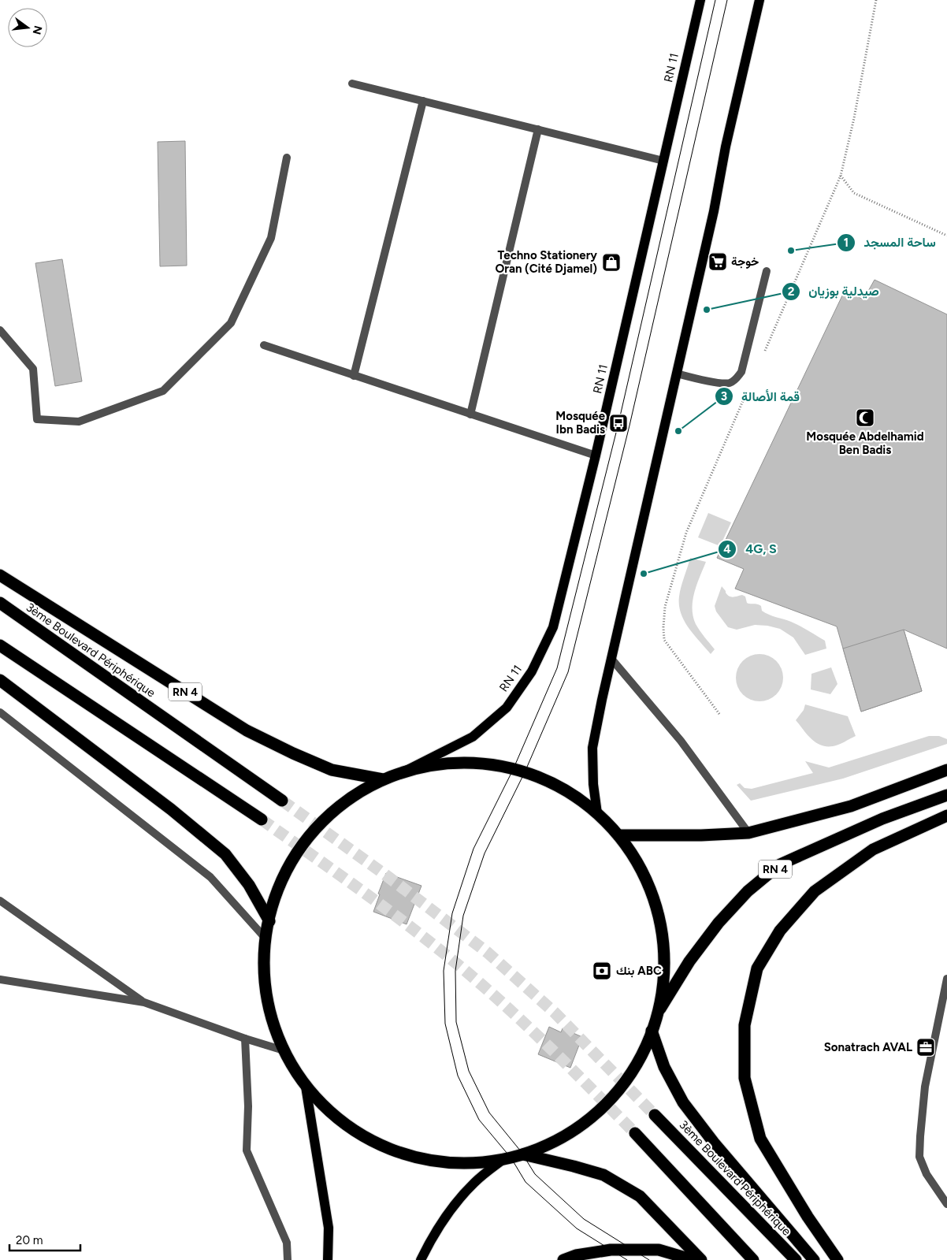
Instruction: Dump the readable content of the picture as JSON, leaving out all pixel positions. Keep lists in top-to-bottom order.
{
  "streets": {
    "highway": ["3ème Boulevard Périphérique", "RN 4"],
    "main road": ["RN 11"]
  },
  "places": {
    "other": [
      "ساحة المسجد",
      "صيدلية بوزيان",
      "قمة الأصالة",
      "4G, S"
    ],
    "supermarket": ["خوجة"],
    "shop": ["Techno Stationery Oran (Cité Djamel)"],
    "mosque": ["Mosquée Abdelhamid Ben Badis"],
    "bus stop": ["Mosquée Ibn Badis"],
    "bank": ["بنك ABC"],
    "office": ["Sonatrach AVAL"]
  },
  "scale_bar": "20 m",
  "north": "right"
}
